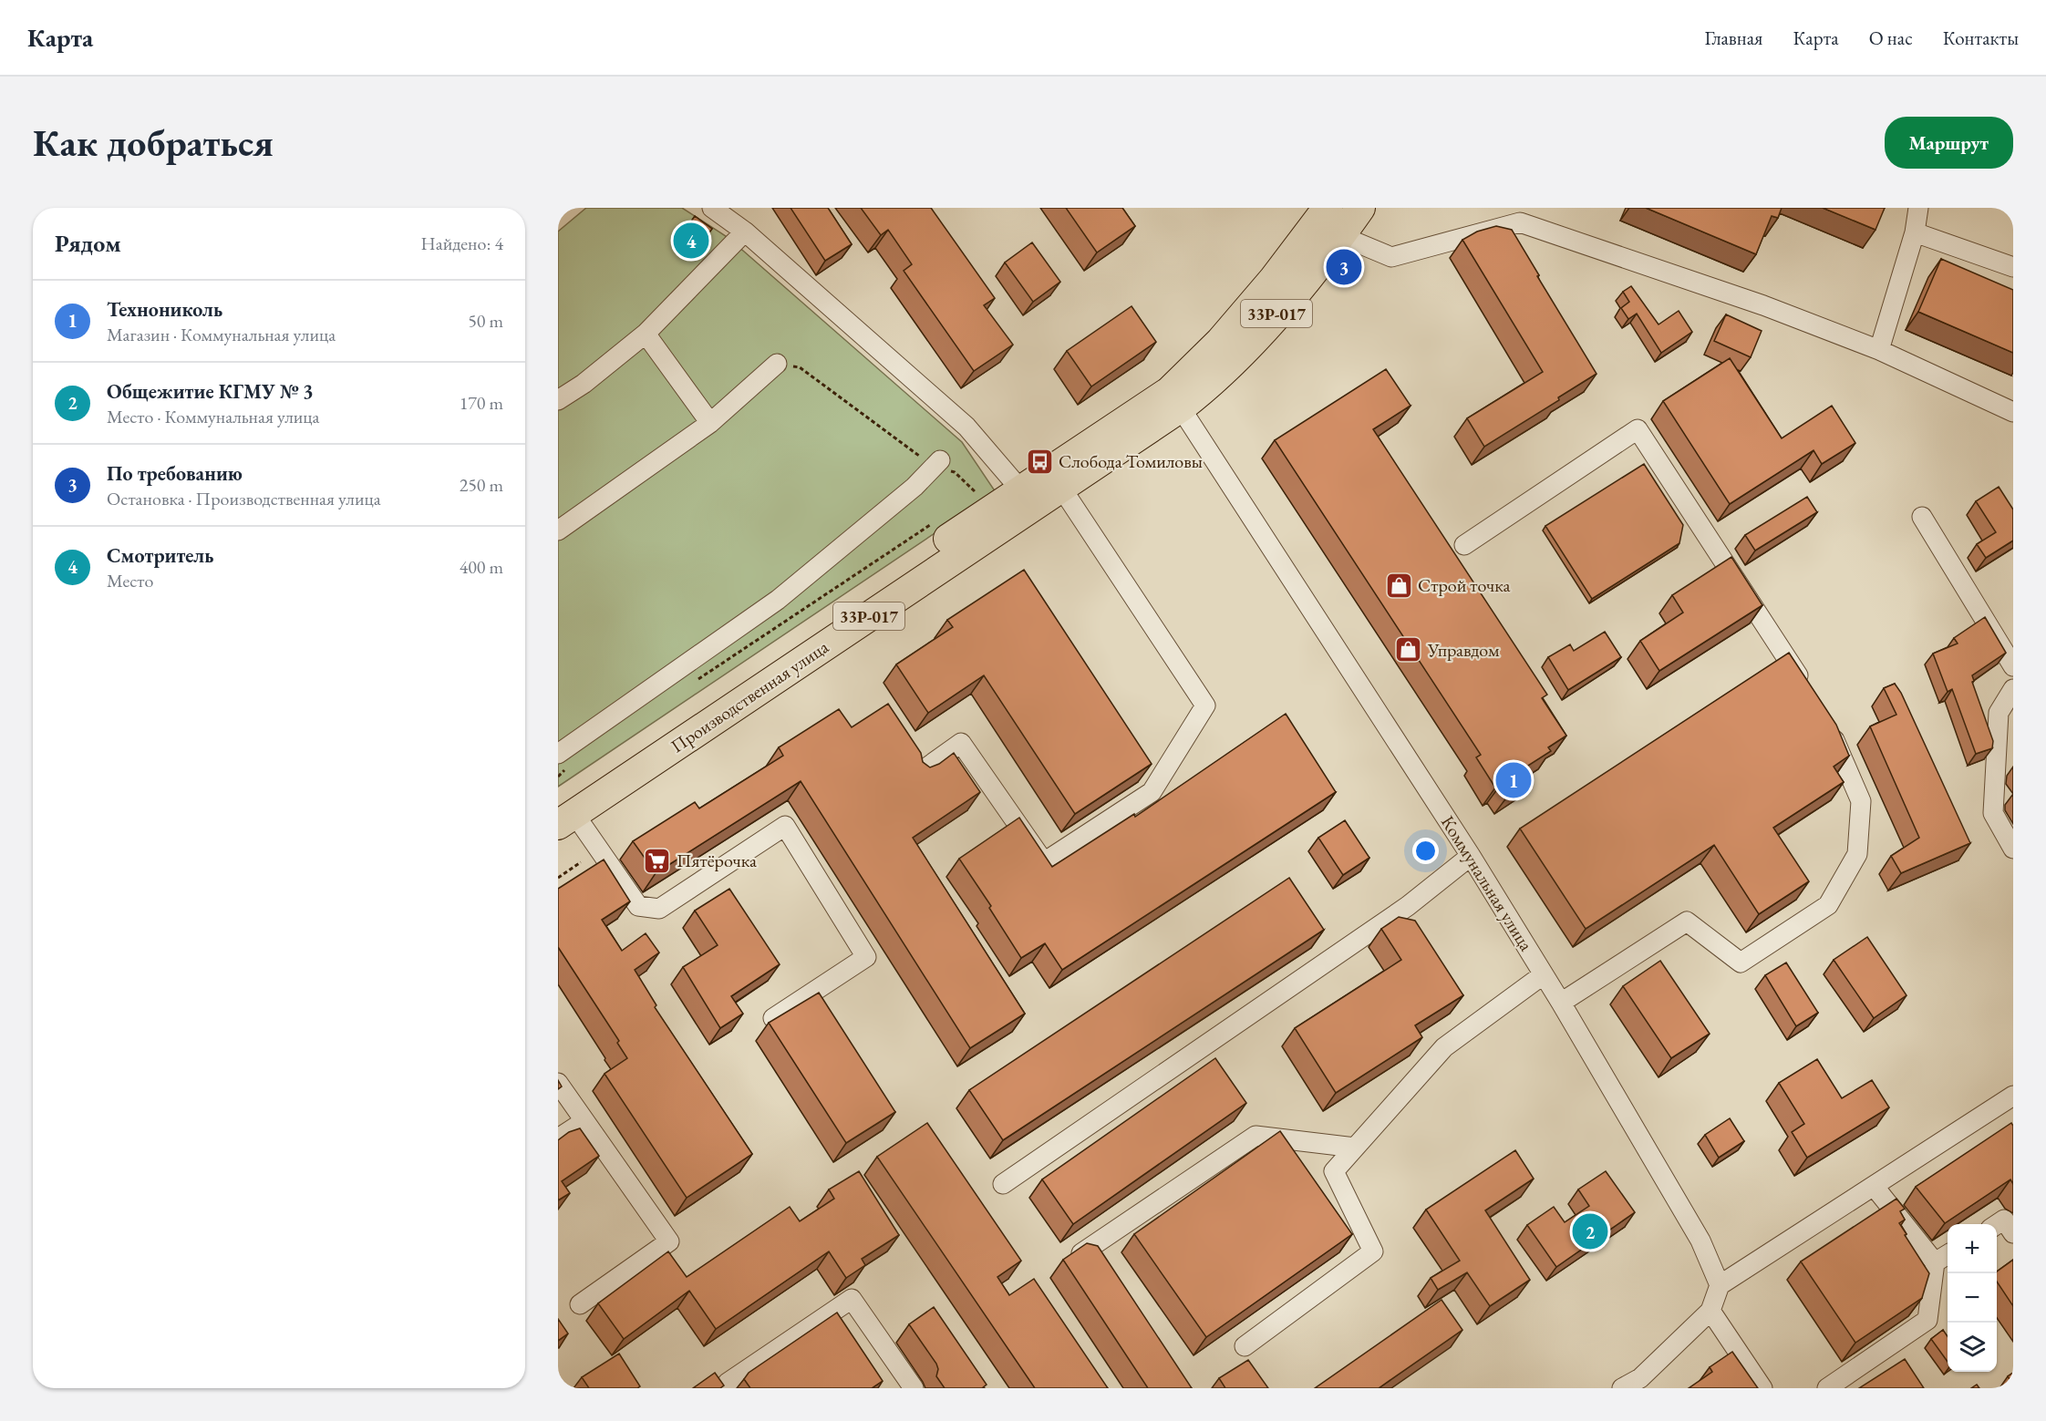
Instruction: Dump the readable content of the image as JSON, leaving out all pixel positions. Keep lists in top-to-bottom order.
{
  "streets": {
    "highway": ["33Р-017", "Производственная улица"],
    "street": ["Коммунальная улица"]
  },
  "crossings": [
    ["Производственная улица", "Коммунальная улица"]
  ],
  "places": {
    "bus stop": ["Слобода Томиловы"],
    "shop": ["Строй точка", "Управдом"],
    "supermarket": ["Пятёрочка"]
  },
  "page": {
    "header": "Карта",
    "nav": [
      "Главная",
      "Карта",
      "О нас",
      "Контакты"
    ],
    "buttons": "Маршрут",
    "title": "Как добраться",
    "heading": ["Рядом", "Найдено: 4"],
    "pins": [
      "4",
      "3",
      "1",
      "2"
    ],
    "list": [
      {
        "mark": "1",
        "name": "Технониколь",
        "note": "Магазин · Коммунальная улица",
        "value": "50 m"
      },
      {
        "mark": "2",
        "name": "Общежитие КГМУ № 3",
        "note": "Место · Коммунальная улица",
        "value": "170 m"
      },
      {
        "mark": "3",
        "name": "По требованию",
        "note": "Остановка · Производственная улица",
        "value": "250 m"
      },
      {
        "mark": "4",
        "name": "Смотритель",
        "note": "Место",
        "value": "400 m"
      }
    ],
    "map_buttons": ["+", "−"]
  }
}
